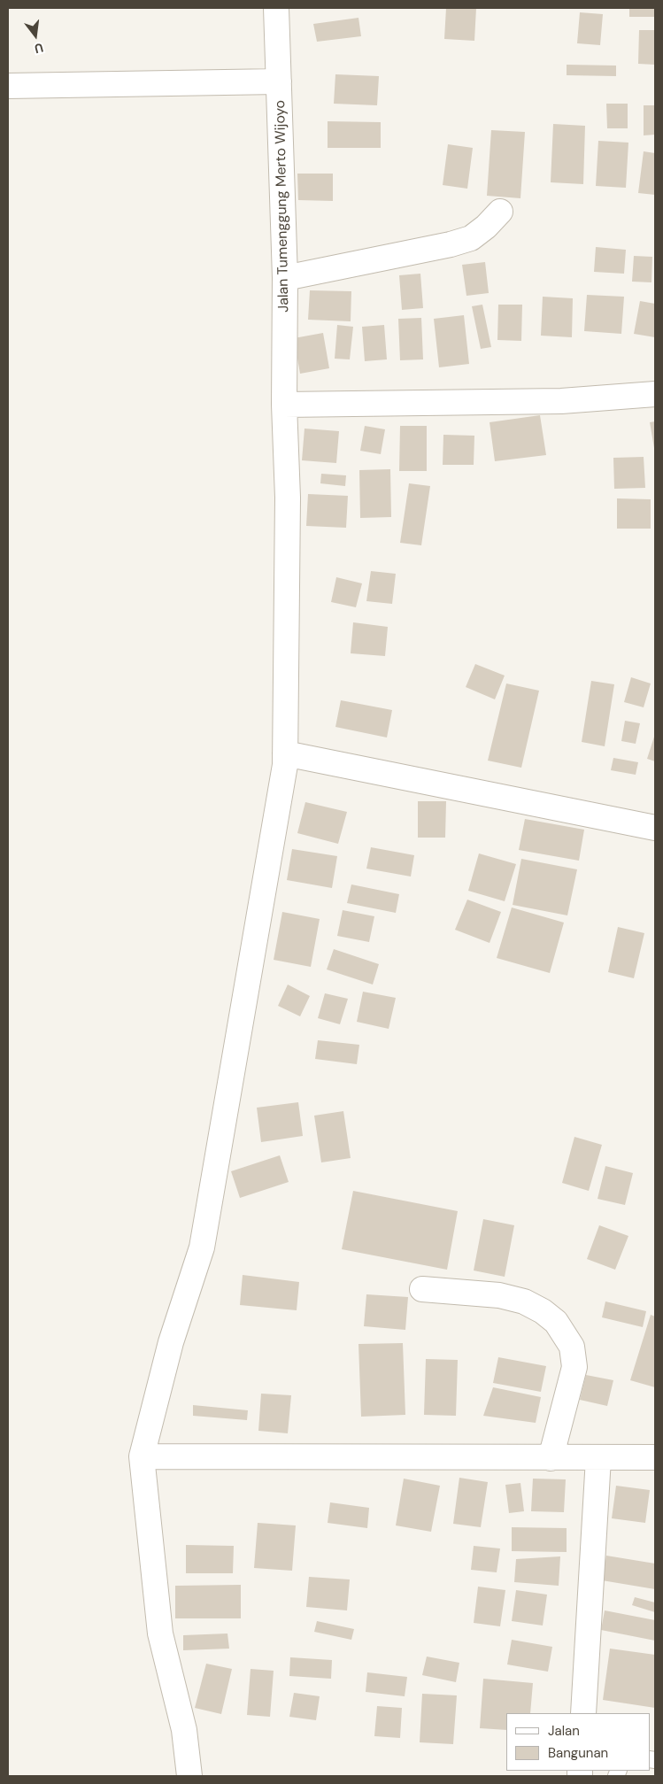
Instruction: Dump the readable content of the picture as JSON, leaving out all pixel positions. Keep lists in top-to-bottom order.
{
  "streets": {
    "street": ["Jalan Tumenggung Merto Wijoyo"]
  },
  "legend": ["Jalan", "Bangunan"],
  "north": "bottom"
}
